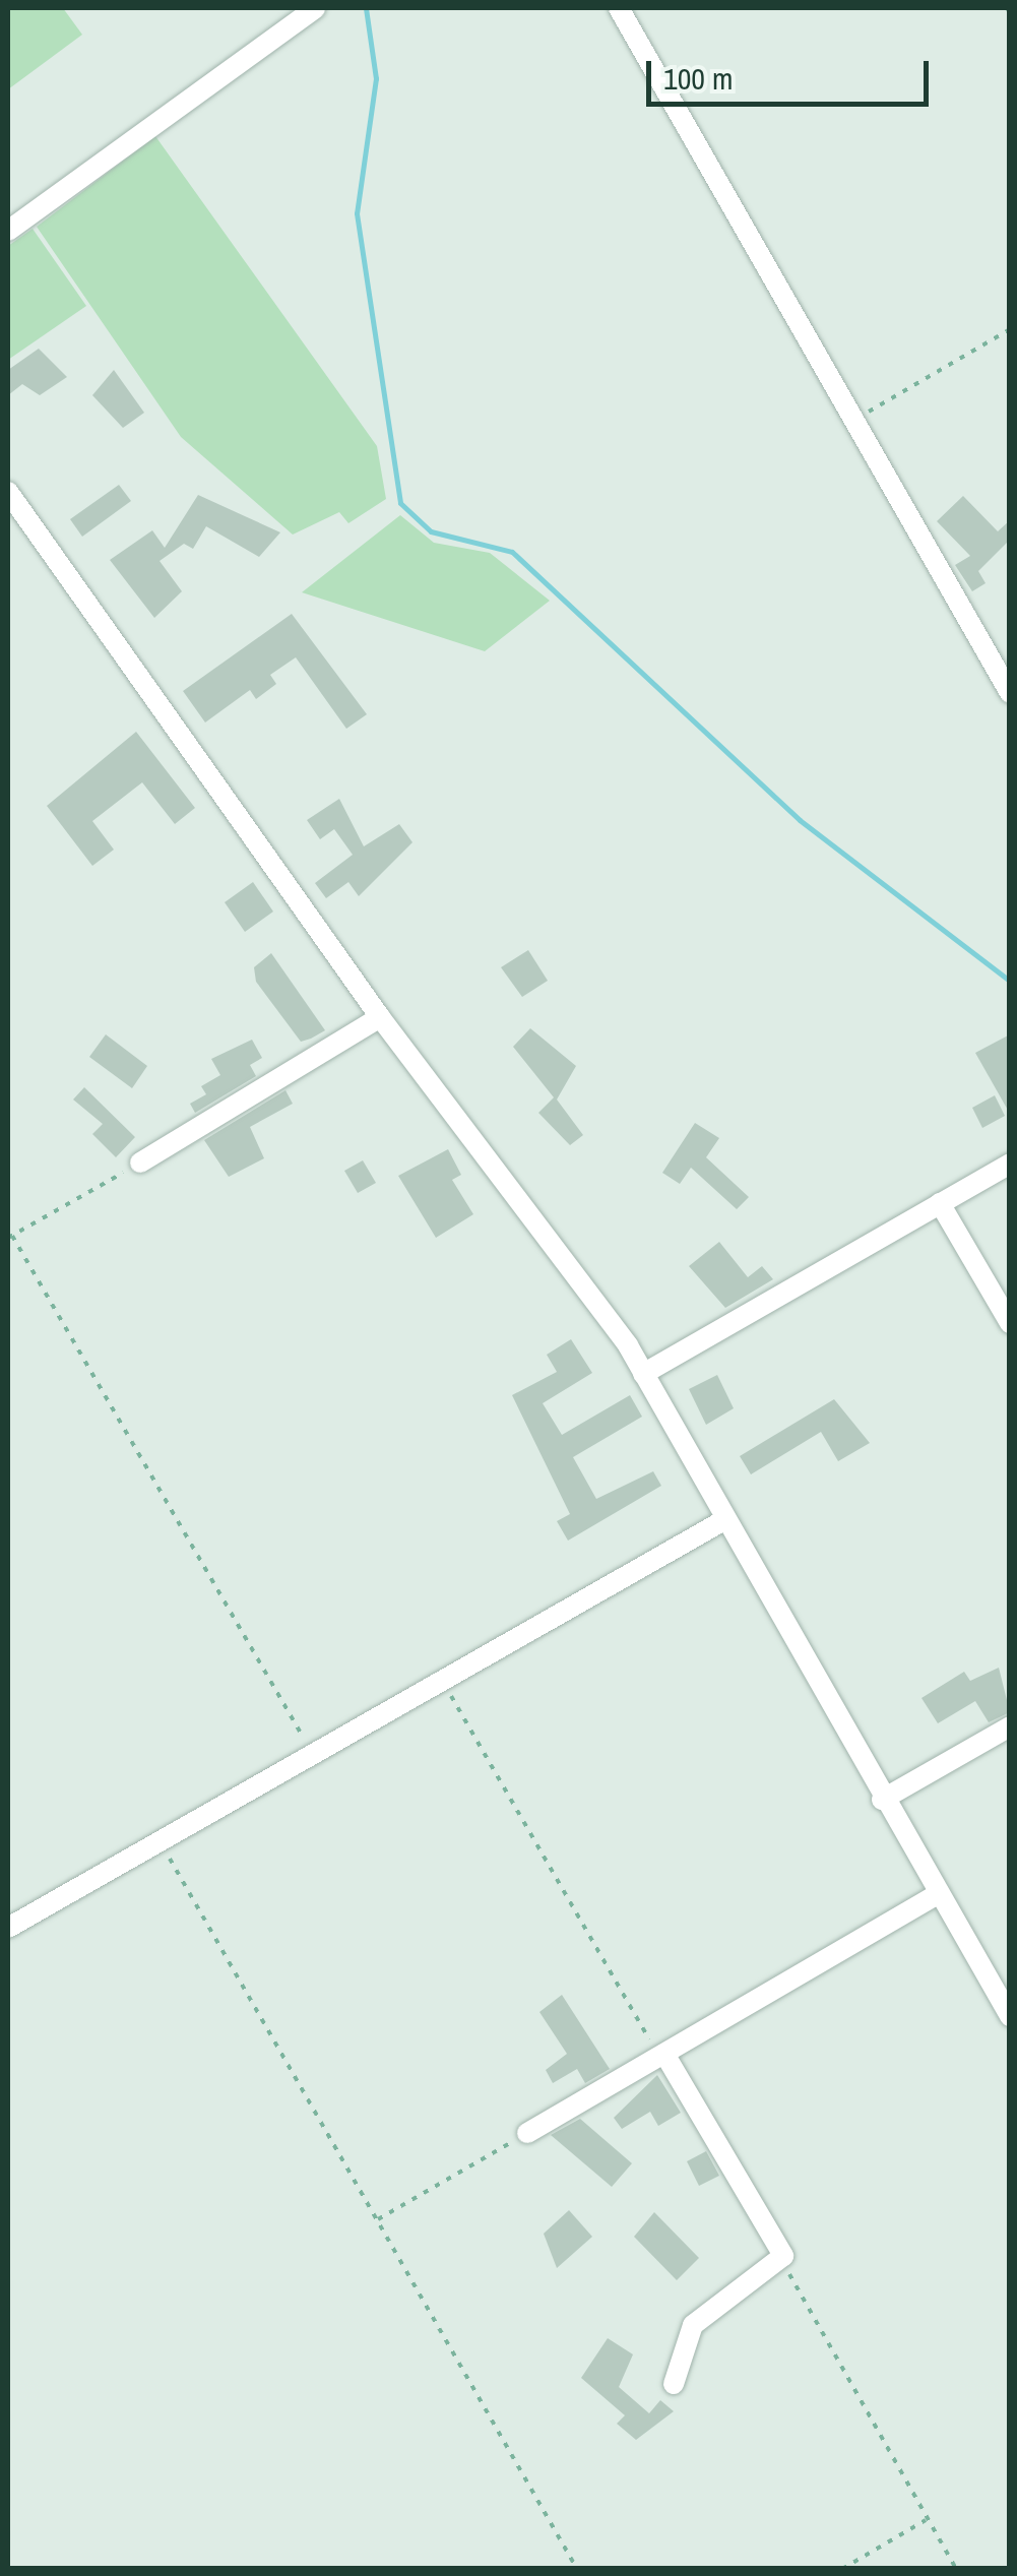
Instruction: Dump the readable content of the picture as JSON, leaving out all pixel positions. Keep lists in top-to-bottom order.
{
  "scale_bar": "100 m"
}
